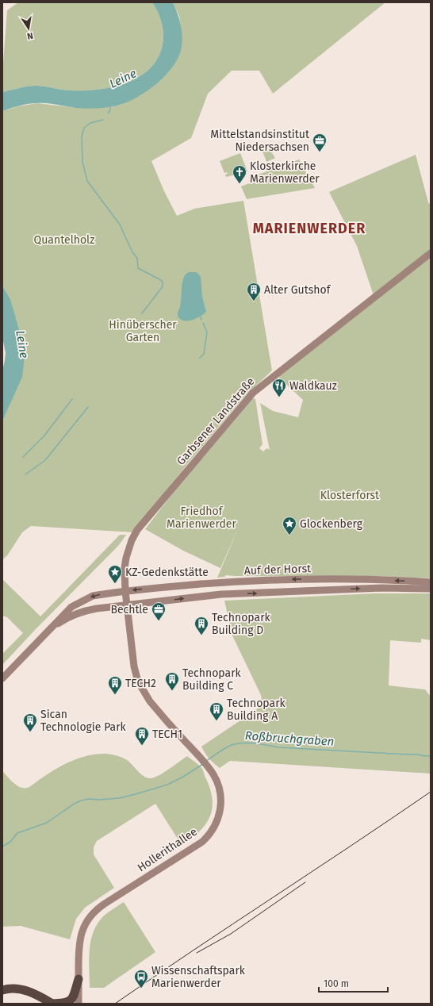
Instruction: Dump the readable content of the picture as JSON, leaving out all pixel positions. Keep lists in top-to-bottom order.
{
  "streets": {
    "street": ["Garbsener Landstraße", "Auf der Horst", "Hollerithallee"]
  },
  "crossings": [
    ["Garbsener Landstraße", "Auf der Horst"],
    ["Garbsener Landstraße", "Hollerithallee"],
    ["Auf der Horst", "Hollerithallee"]
  ],
  "districts": ["MARIENWERDER"],
  "water": ["Leine", "Roßbruchgraben"],
  "parks": [
    "Quantelholz",
    "Hinüberscher Garten",
    "Klosterforst",
    "Friedhof Marienwerder"
  ],
  "places": {
    "office": ["Mittelstandsinstitut Niedersachsen", "Bechtle"],
    "church": ["Klosterkirche Marienwerder"],
    "building": [
      "Alter Gutshof",
      "Technopark Building D",
      "Technopark Building C",
      "TECH2",
      "Technopark Building A",
      "Sican Technologie Park",
      "TECH1"
    ],
    "restaurant": ["Waldkauz"],
    "place": ["Glockenberg", "KZ-Gedenkstätte"],
    "bus stop": ["Wissenschaftspark Marienwerder"]
  },
  "scale_bar": "100 m",
  "north": "bottom"
}
